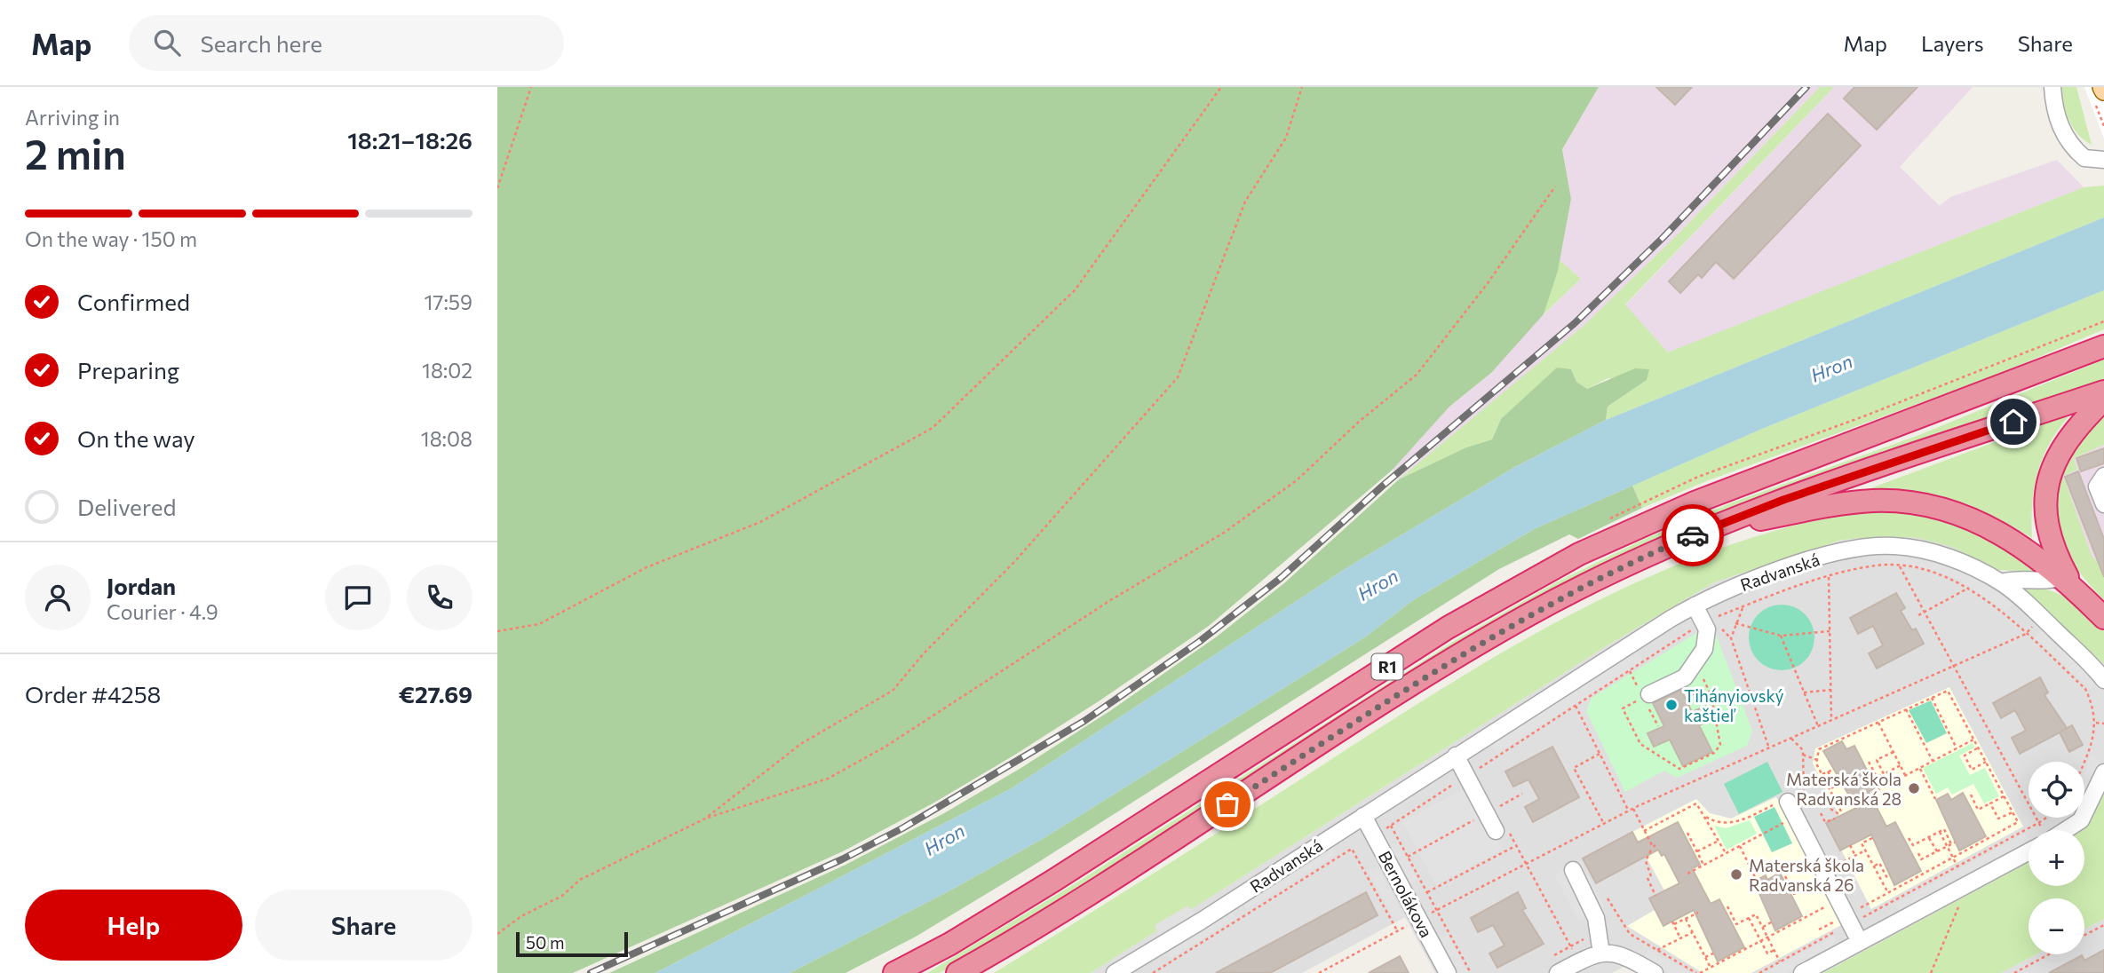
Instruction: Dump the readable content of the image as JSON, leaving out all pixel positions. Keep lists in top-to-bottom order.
{
  "streets": {
    "highway": ["R1"],
    "street": ["Radvanská", "Bernolákova"]
  },
  "crossings": [
    ["Radvanská", "Bernolákova"]
  ],
  "water": ["Hron"],
  "places": ["Tihányiovský kaštieľ", "Materská škola Radvanská 28", "Materská škola Radvanská 26"],
  "scale_bar": "50 m",
  "page": {
    "header": "Map",
    "search": "Search here",
    "nav": ["Map", "Layers", "Share"],
    "heading": ["2 min", "Arriving in", "18:21–18:26"],
    "panel": [
      "Jordan",
      "Courier · 4.9",
      "Order #4258",
      "€27.69"
    ],
    "bar": "On the way · 150 m",
    "list": [
      ["Confirmed", "17:59"],
      ["Preparing", "18:02"],
      ["On the way", "18:08"],
      "Delivered"
    ],
    "map_buttons": ["+", "−"],
    "buttons": ["Help", "Share"],
    "scale": "50 m"
  }
}
